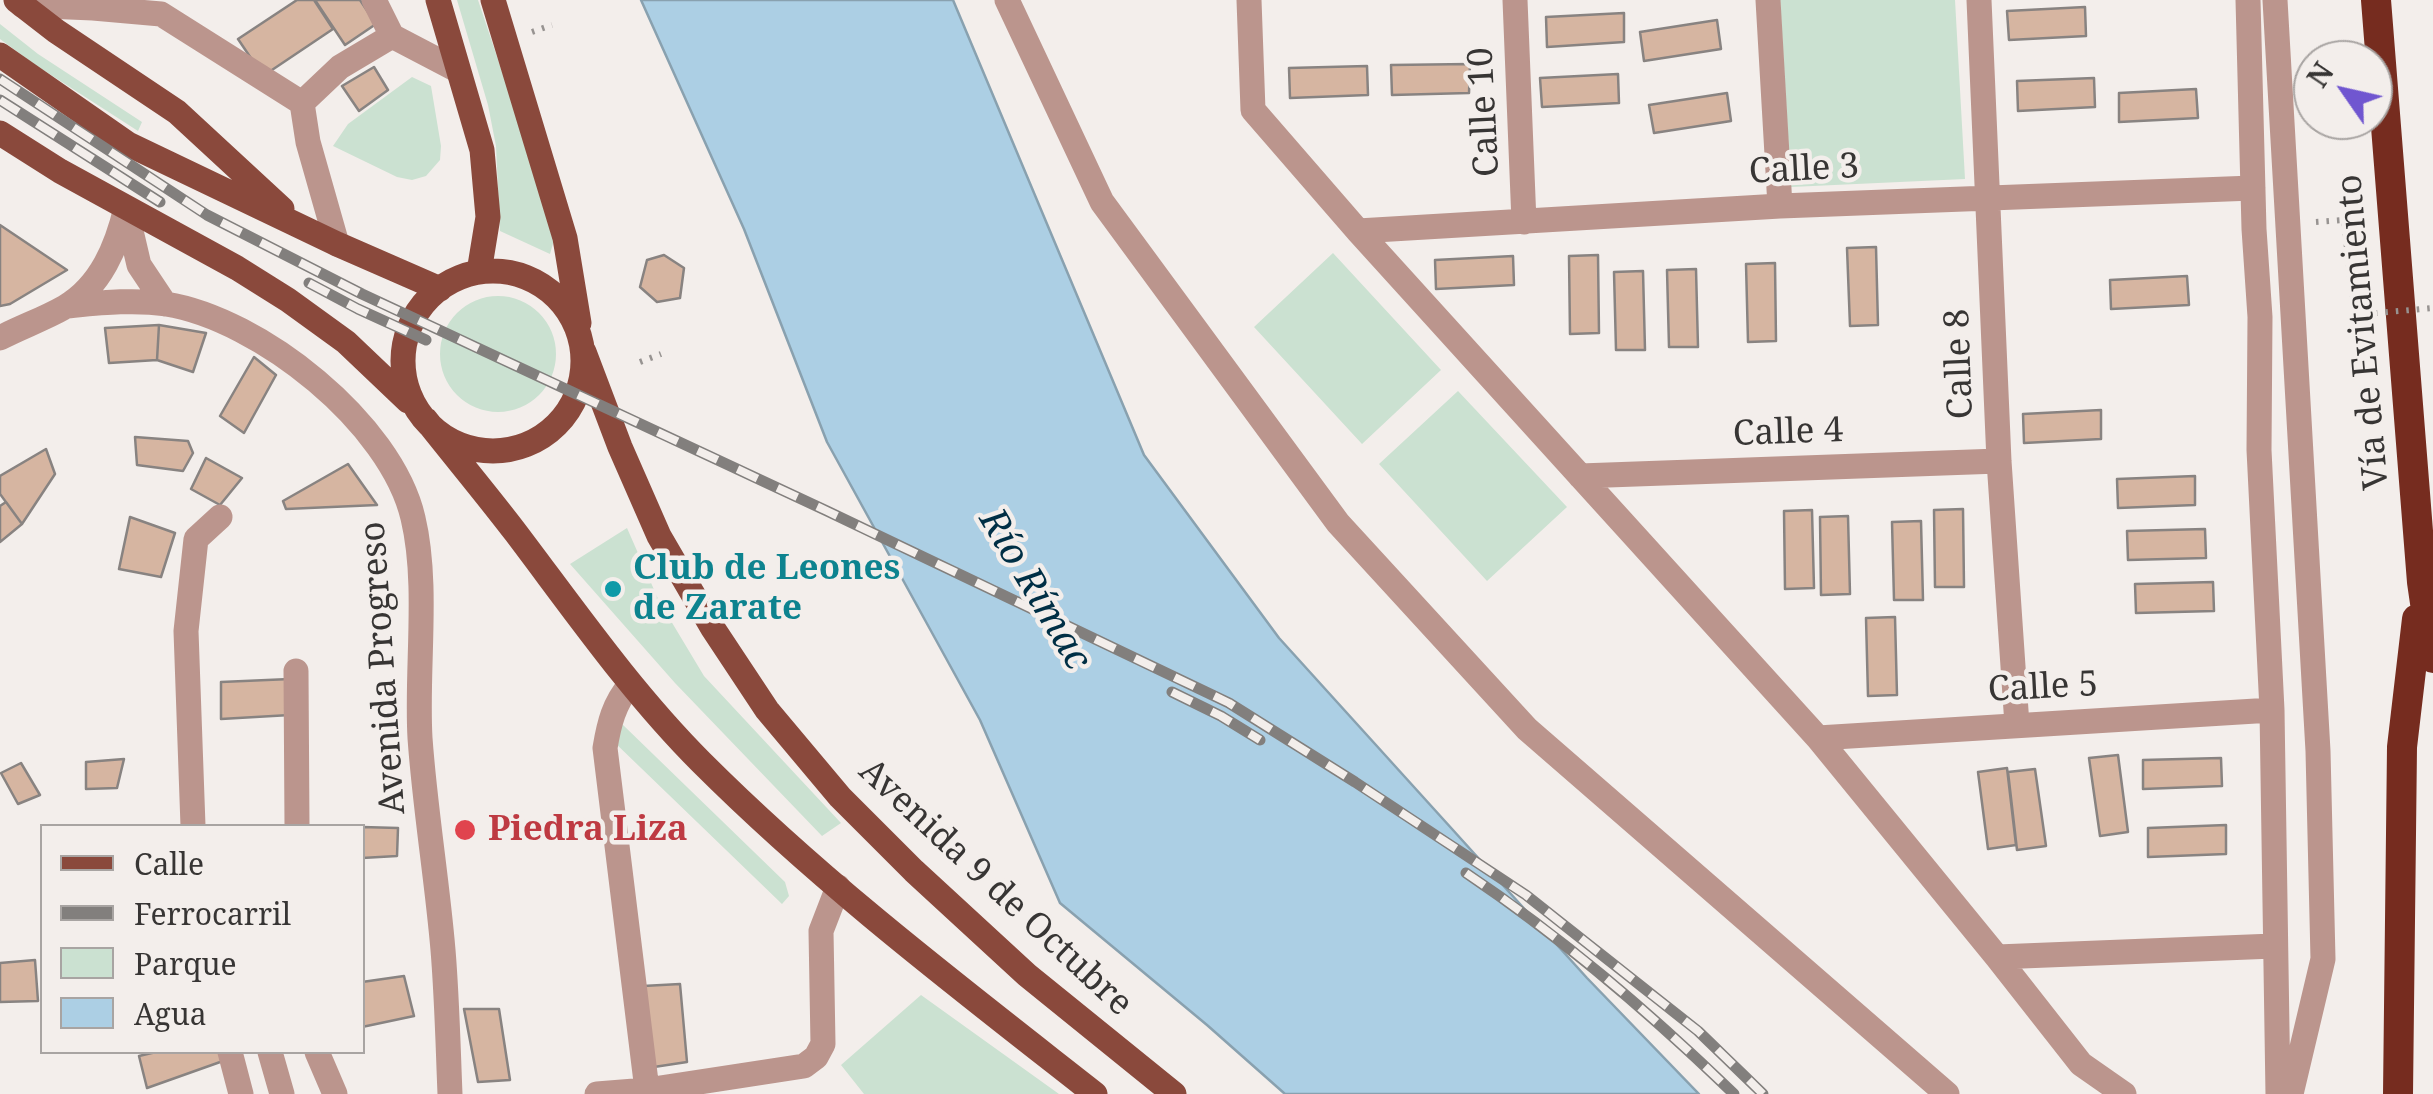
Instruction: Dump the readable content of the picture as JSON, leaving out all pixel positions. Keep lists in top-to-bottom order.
{
  "streets": {
    "highway": ["Vía de Evitamiento"],
    "main road": ["Avenida 9 de Octubre"],
    "street": [
      "Calle 10",
      "Calle 3",
      "Calle 8",
      "Calle 4",
      "Avenida Progreso",
      "Calle 5"
    ]
  },
  "crossings": [
    ["Calle 10", "Calle 3"],
    ["Calle 3", "Calle 8"],
    ["Calle 8", "Calle 4"],
    ["Calle 8", "Calle 5"]
  ],
  "water": ["Río Rímac"],
  "places": ["Club de Leones de Zarate", "Piedra Liza"],
  "legend": [
    "Calle",
    "Ferrocarril",
    "Parque",
    "Agua"
  ],
  "north": "top left"
}
